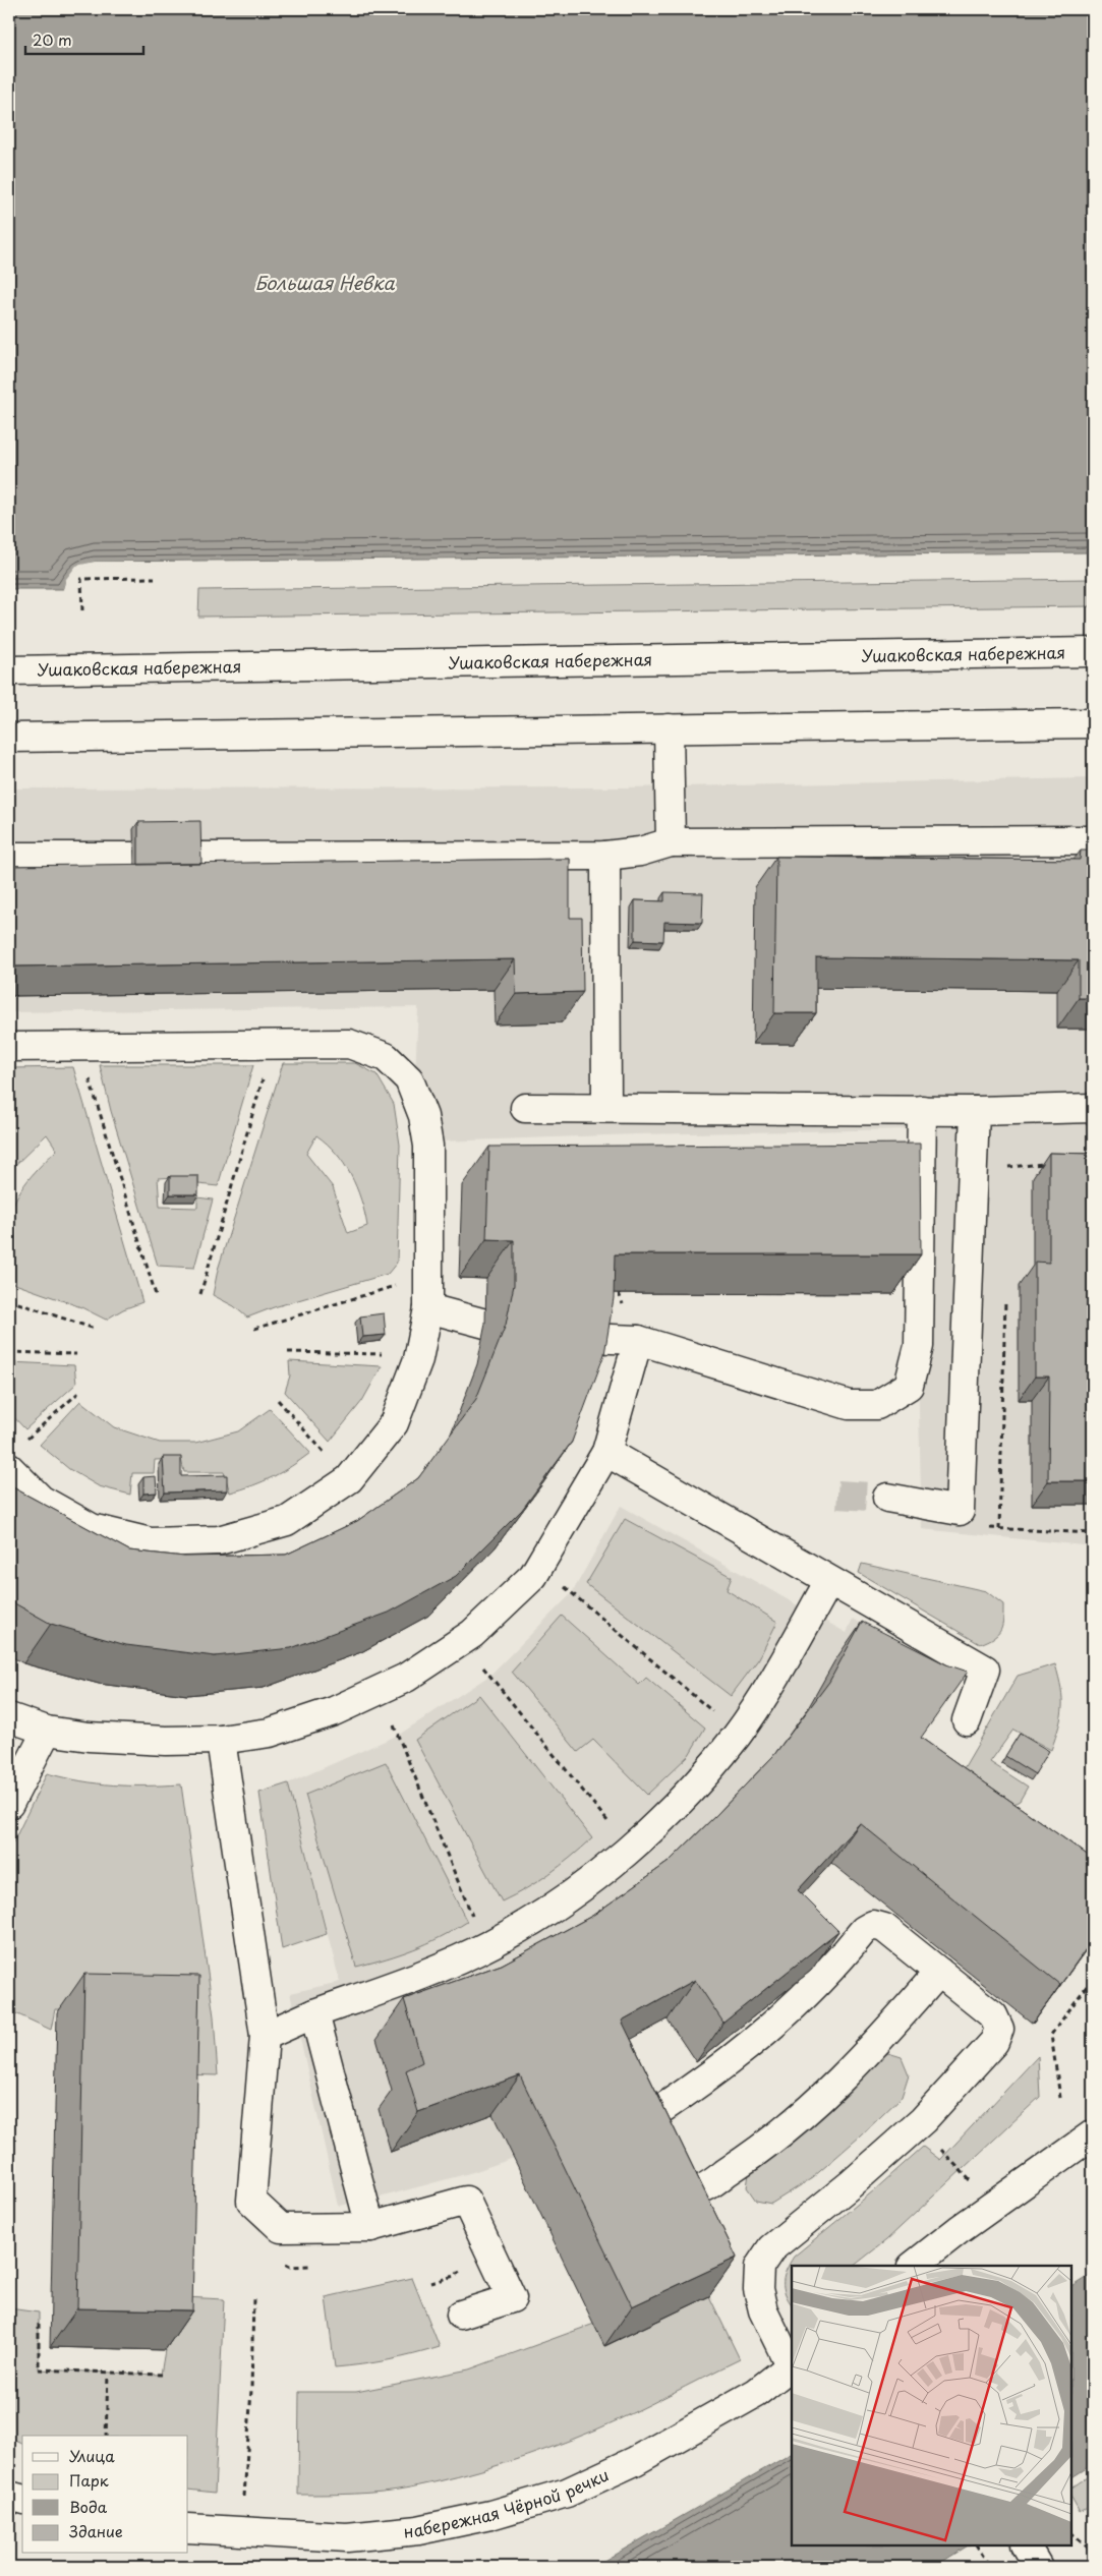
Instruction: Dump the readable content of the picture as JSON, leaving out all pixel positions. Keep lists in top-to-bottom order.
{
  "streets": {
    "main road": ["Ушаковская набережная", "набережная Чёрной речки"]
  },
  "water": ["Большая Невка"],
  "legend": [
    "Улица",
    "Парк",
    "Вода",
    "Здание"
  ],
  "scale_bar": "20 m"
}
